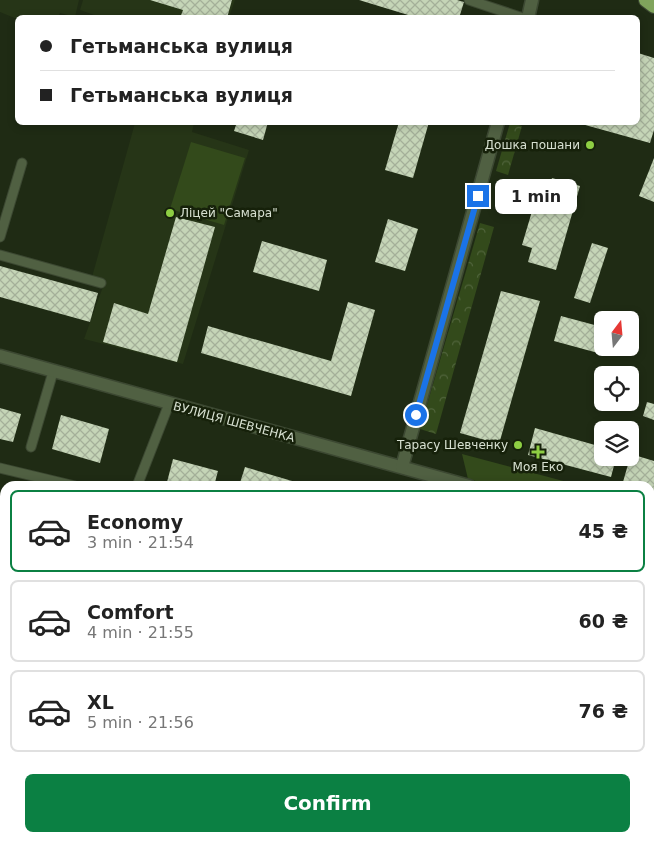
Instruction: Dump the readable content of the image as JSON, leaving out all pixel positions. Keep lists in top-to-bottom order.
{
  "streets": {
    "street": ["ВУЛИЦЯ ШЕВЧЕНКА"]
  },
  "places": {
    "other": ["Дошка пошани", "Ліцей \"Самара\"", "Тарасу Шевченку"],
    "health": ["Моя Еко"]
  },
  "north": "top",
  "page": {
    "banner": ["Гетьманська вулиця", "Гетьманська вулиця"],
    "bubble": "1 min",
    "list": [
      {
        "name": "Economy",
        "note": "3 min · 21:54",
        "value": "45 ₴"
      },
      {
        "name": "Comfort",
        "note": "4 min · 21:55",
        "value": "60 ₴"
      },
      {
        "name": "XL",
        "note": "5 min · 21:56",
        "value": "76 ₴"
      }
    ],
    "buttons": "Confirm"
  }
}
